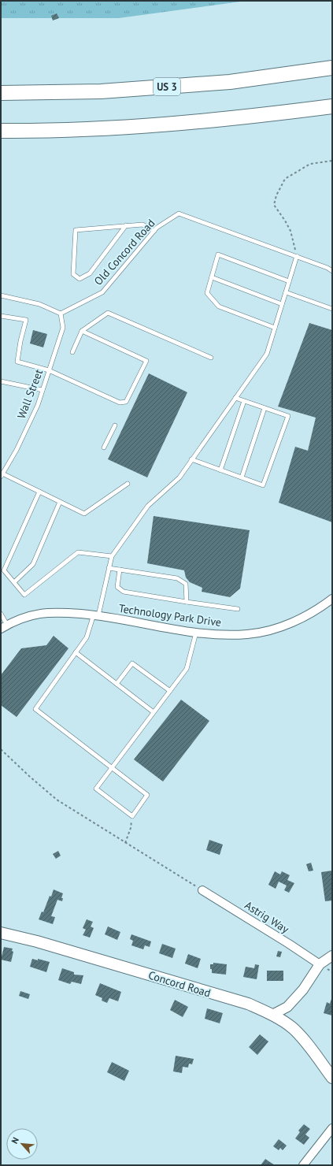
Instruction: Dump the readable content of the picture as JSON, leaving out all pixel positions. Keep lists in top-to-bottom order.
{
  "streets": {
    "highway": ["US 3"],
    "main road": ["Concord Road"],
    "street": ["Technology Park Drive", "Astrig Way"],
    "lane": ["Old Concord Road", "Wall Street"]
  },
  "crossings": [
    ["Old Concord Road", "Wall Street"]
  ],
  "north": "top left"
}
